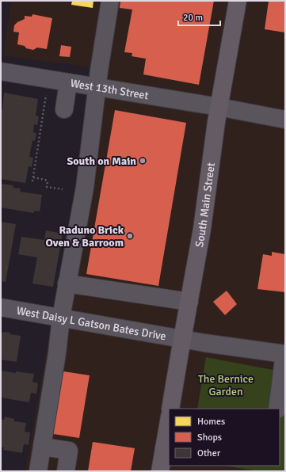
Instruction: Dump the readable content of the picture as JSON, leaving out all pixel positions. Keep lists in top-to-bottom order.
{
  "streets": {
    "main road": ["South Main Street"],
    "street": ["West 13th Street", "West Daisy L Gatson Bates Drive"]
  },
  "crossings": [
    ["West 13th Street", "South Main Street"],
    ["South Main Street", "West Daisy L Gatson Bates Drive"]
  ],
  "parks": ["The Bernice Garden"],
  "places": ["South on Main", "Raduno Brick Oven & Barroom"],
  "legend": ["Homes", "Shops", "Other"],
  "scale_bar": "20 m"
}
